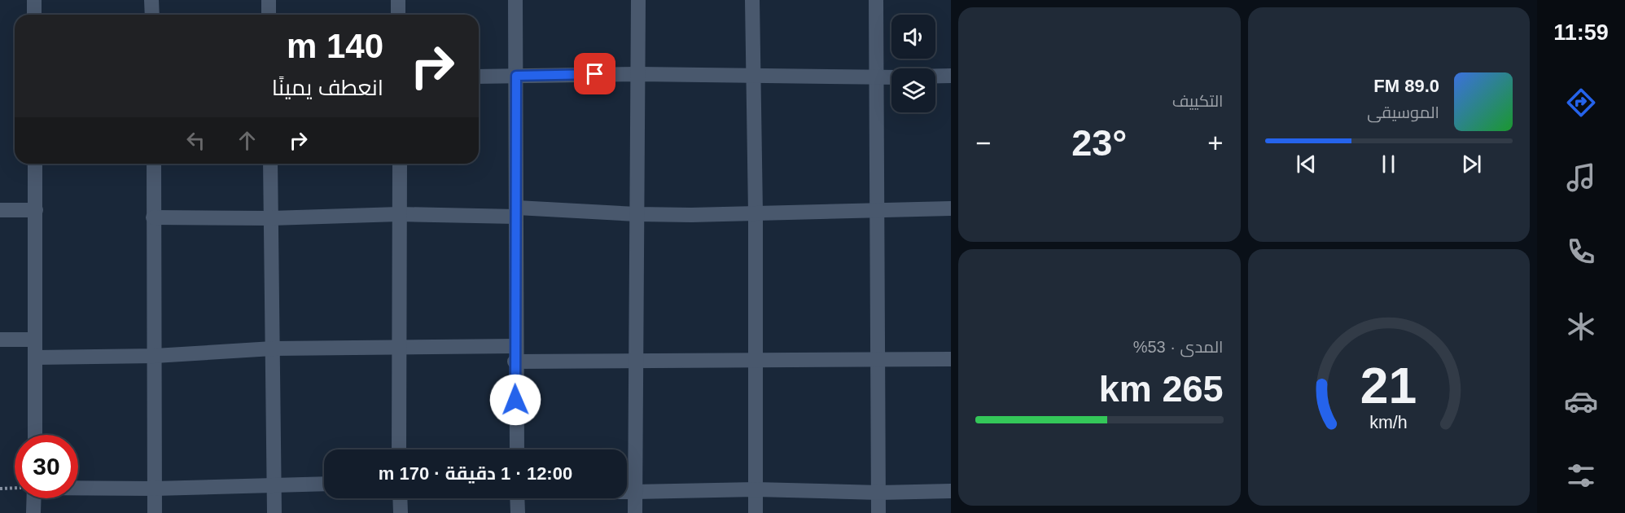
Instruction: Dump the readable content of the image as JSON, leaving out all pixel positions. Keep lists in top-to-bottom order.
{
  "page": {
    "tabs": "11:59",
    "tile": [
      "التكييف",
      ["المدى · 53%", "265 km"]
    ],
    "turn": ["140 m", "انعطف يمينًا"],
    "song": ["89.0 FM", "الموسيقى"],
    "heat": ["−", "23°", "+"],
    "limit": "30",
    "trip": "12:00 · 1 دقيقة · 170 m",
    "gauge": ["21", "km/h"]
  }
}
